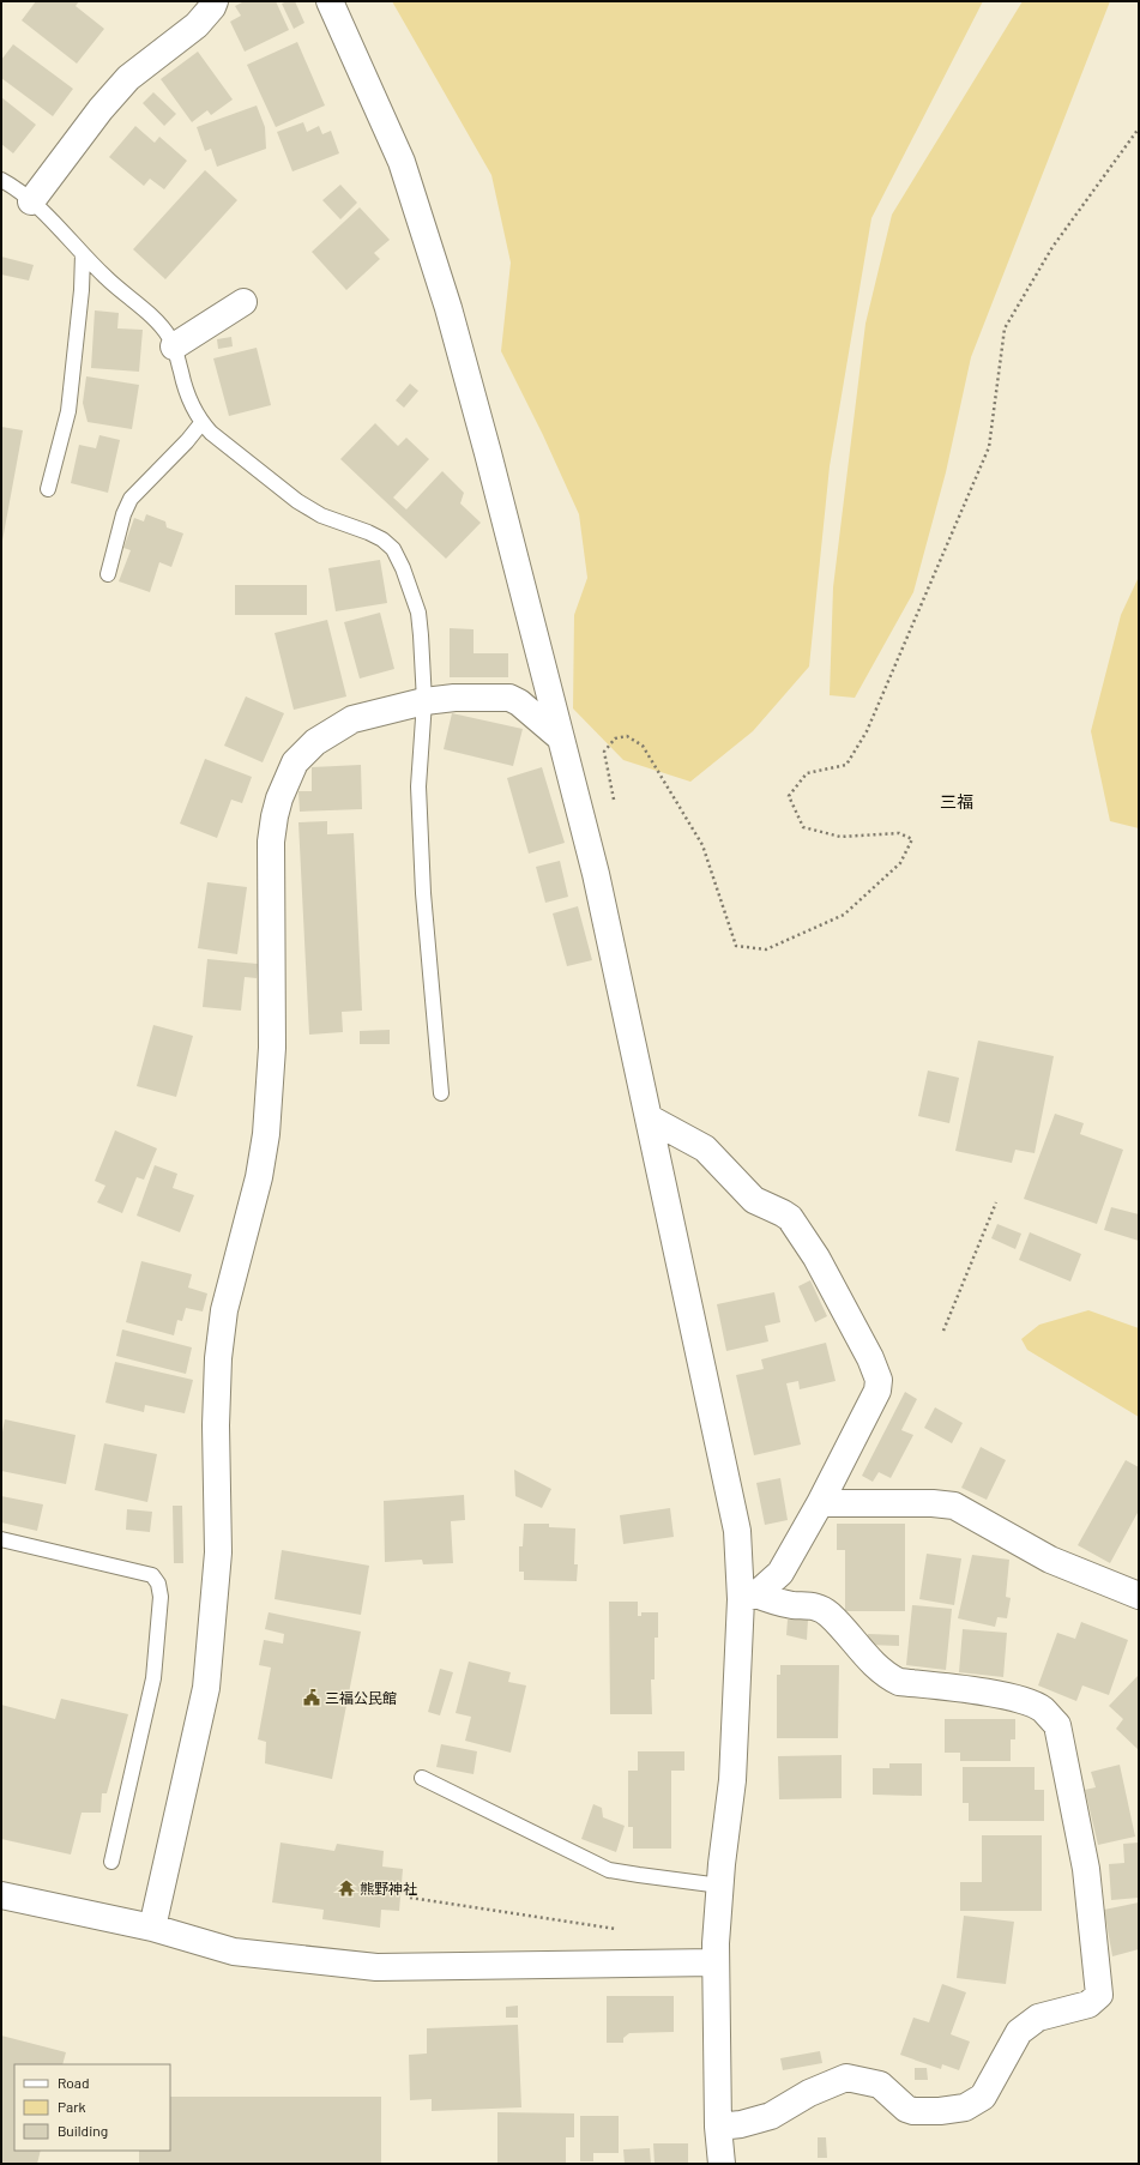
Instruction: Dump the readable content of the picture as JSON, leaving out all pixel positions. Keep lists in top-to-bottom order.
{
  "districts": ["三福"],
  "places": {
    "public building": ["三福公民館"],
    "temple": ["熊野神社"]
  },
  "legend": ["Road", "Park", "Building"]
}
